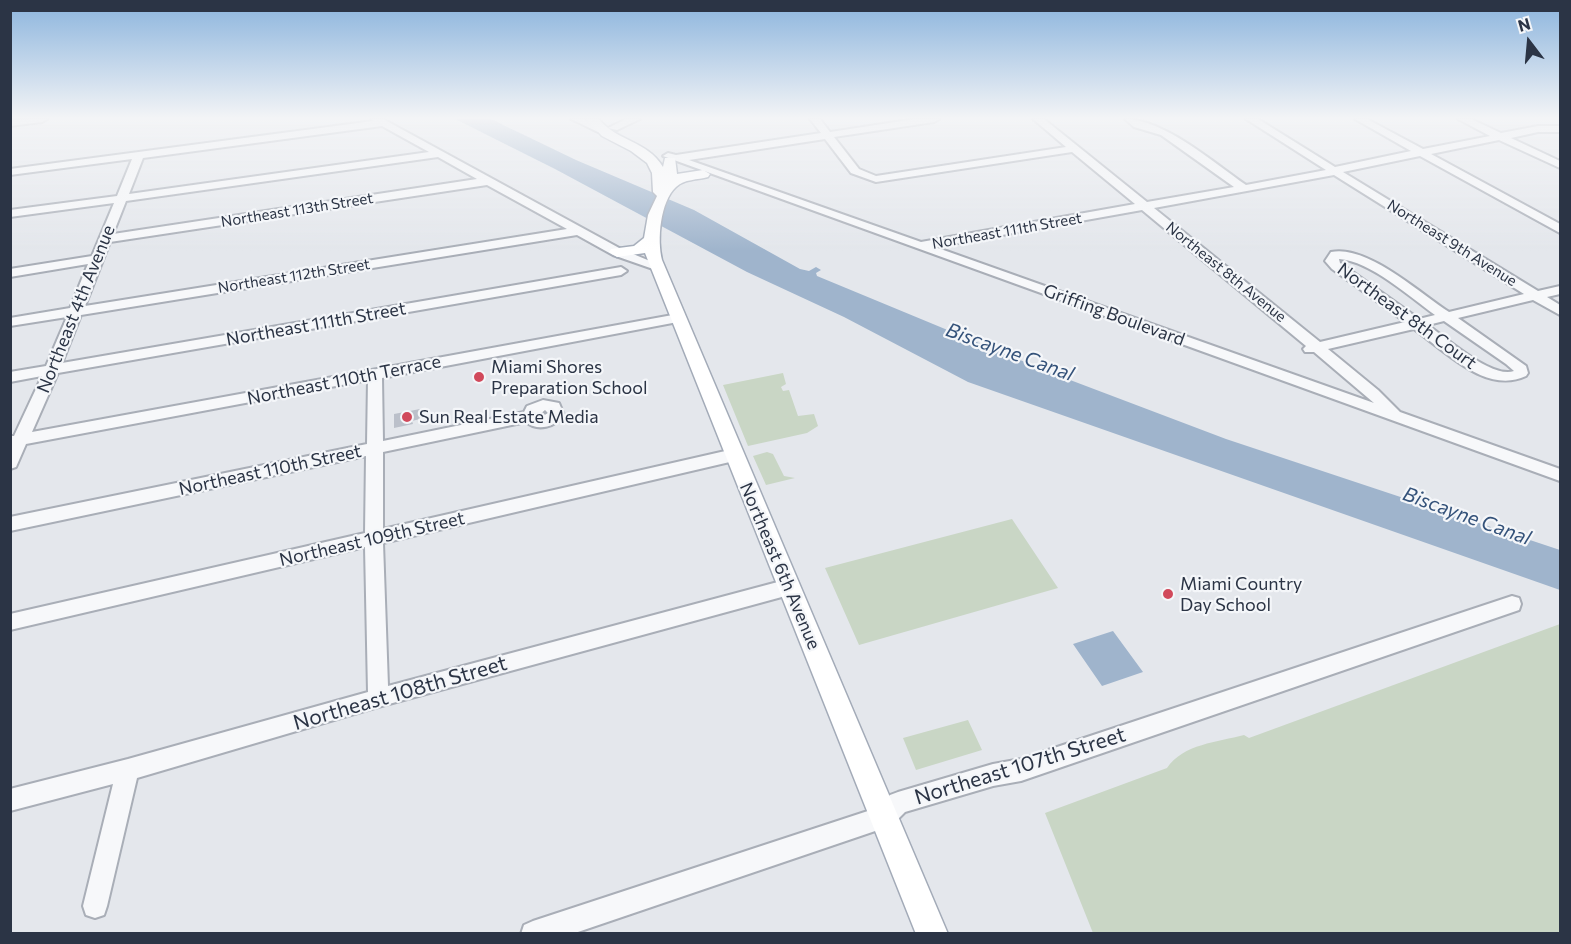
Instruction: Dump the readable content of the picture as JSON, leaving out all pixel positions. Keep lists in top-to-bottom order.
{
  "streets": {
    "main road": ["Northeast 6th Avenue"],
    "street": [
      "Northeast 113th Street",
      "Northeast 111th Street",
      "Northeast 9th Avenue",
      "Northeast 8th Avenue",
      "Northeast 112th Street",
      "Northeast 4th Avenue",
      "Griffing Boulevard",
      "Northeast 8th Court",
      "Northeast 110th Terrace",
      "Northeast 110th Street",
      "Northeast 109th Street",
      "Northeast 108th Street",
      "Northeast 107th Street"
    ]
  },
  "crossings": [
    ["Northeast 113th Street", "Northeast 4th Avenue"],
    ["Northeast 111th Street", "Northeast 9th Avenue"],
    ["Northeast 111th Street", "Northeast 8th Avenue"],
    ["Northeast 111th Street", "Northeast 4th Avenue"],
    ["Northeast 111th Street", "Griffing Boulevard"],
    ["Northeast 111th Street", "Northeast 6th Avenue"],
    ["Northeast 8th Avenue", "Griffing Boulevard"],
    ["Northeast 112th Street", "Northeast 4th Avenue"],
    ["Northeast 4th Avenue", "Northeast 110th Terrace"],
    ["Northeast 110th Terrace", "Northeast 6th Avenue"],
    ["Northeast 109th Street", "Northeast 6th Avenue"],
    ["Northeast 6th Avenue", "Northeast 108th Street"],
    ["Northeast 6th Avenue", "Northeast 107th Street"]
  ],
  "water": ["Biscayne Canal"],
  "places": ["Miami Shores Preparation School", "Sun Real Estate Media", "Miami Country Day School"],
  "north": "top"
}
